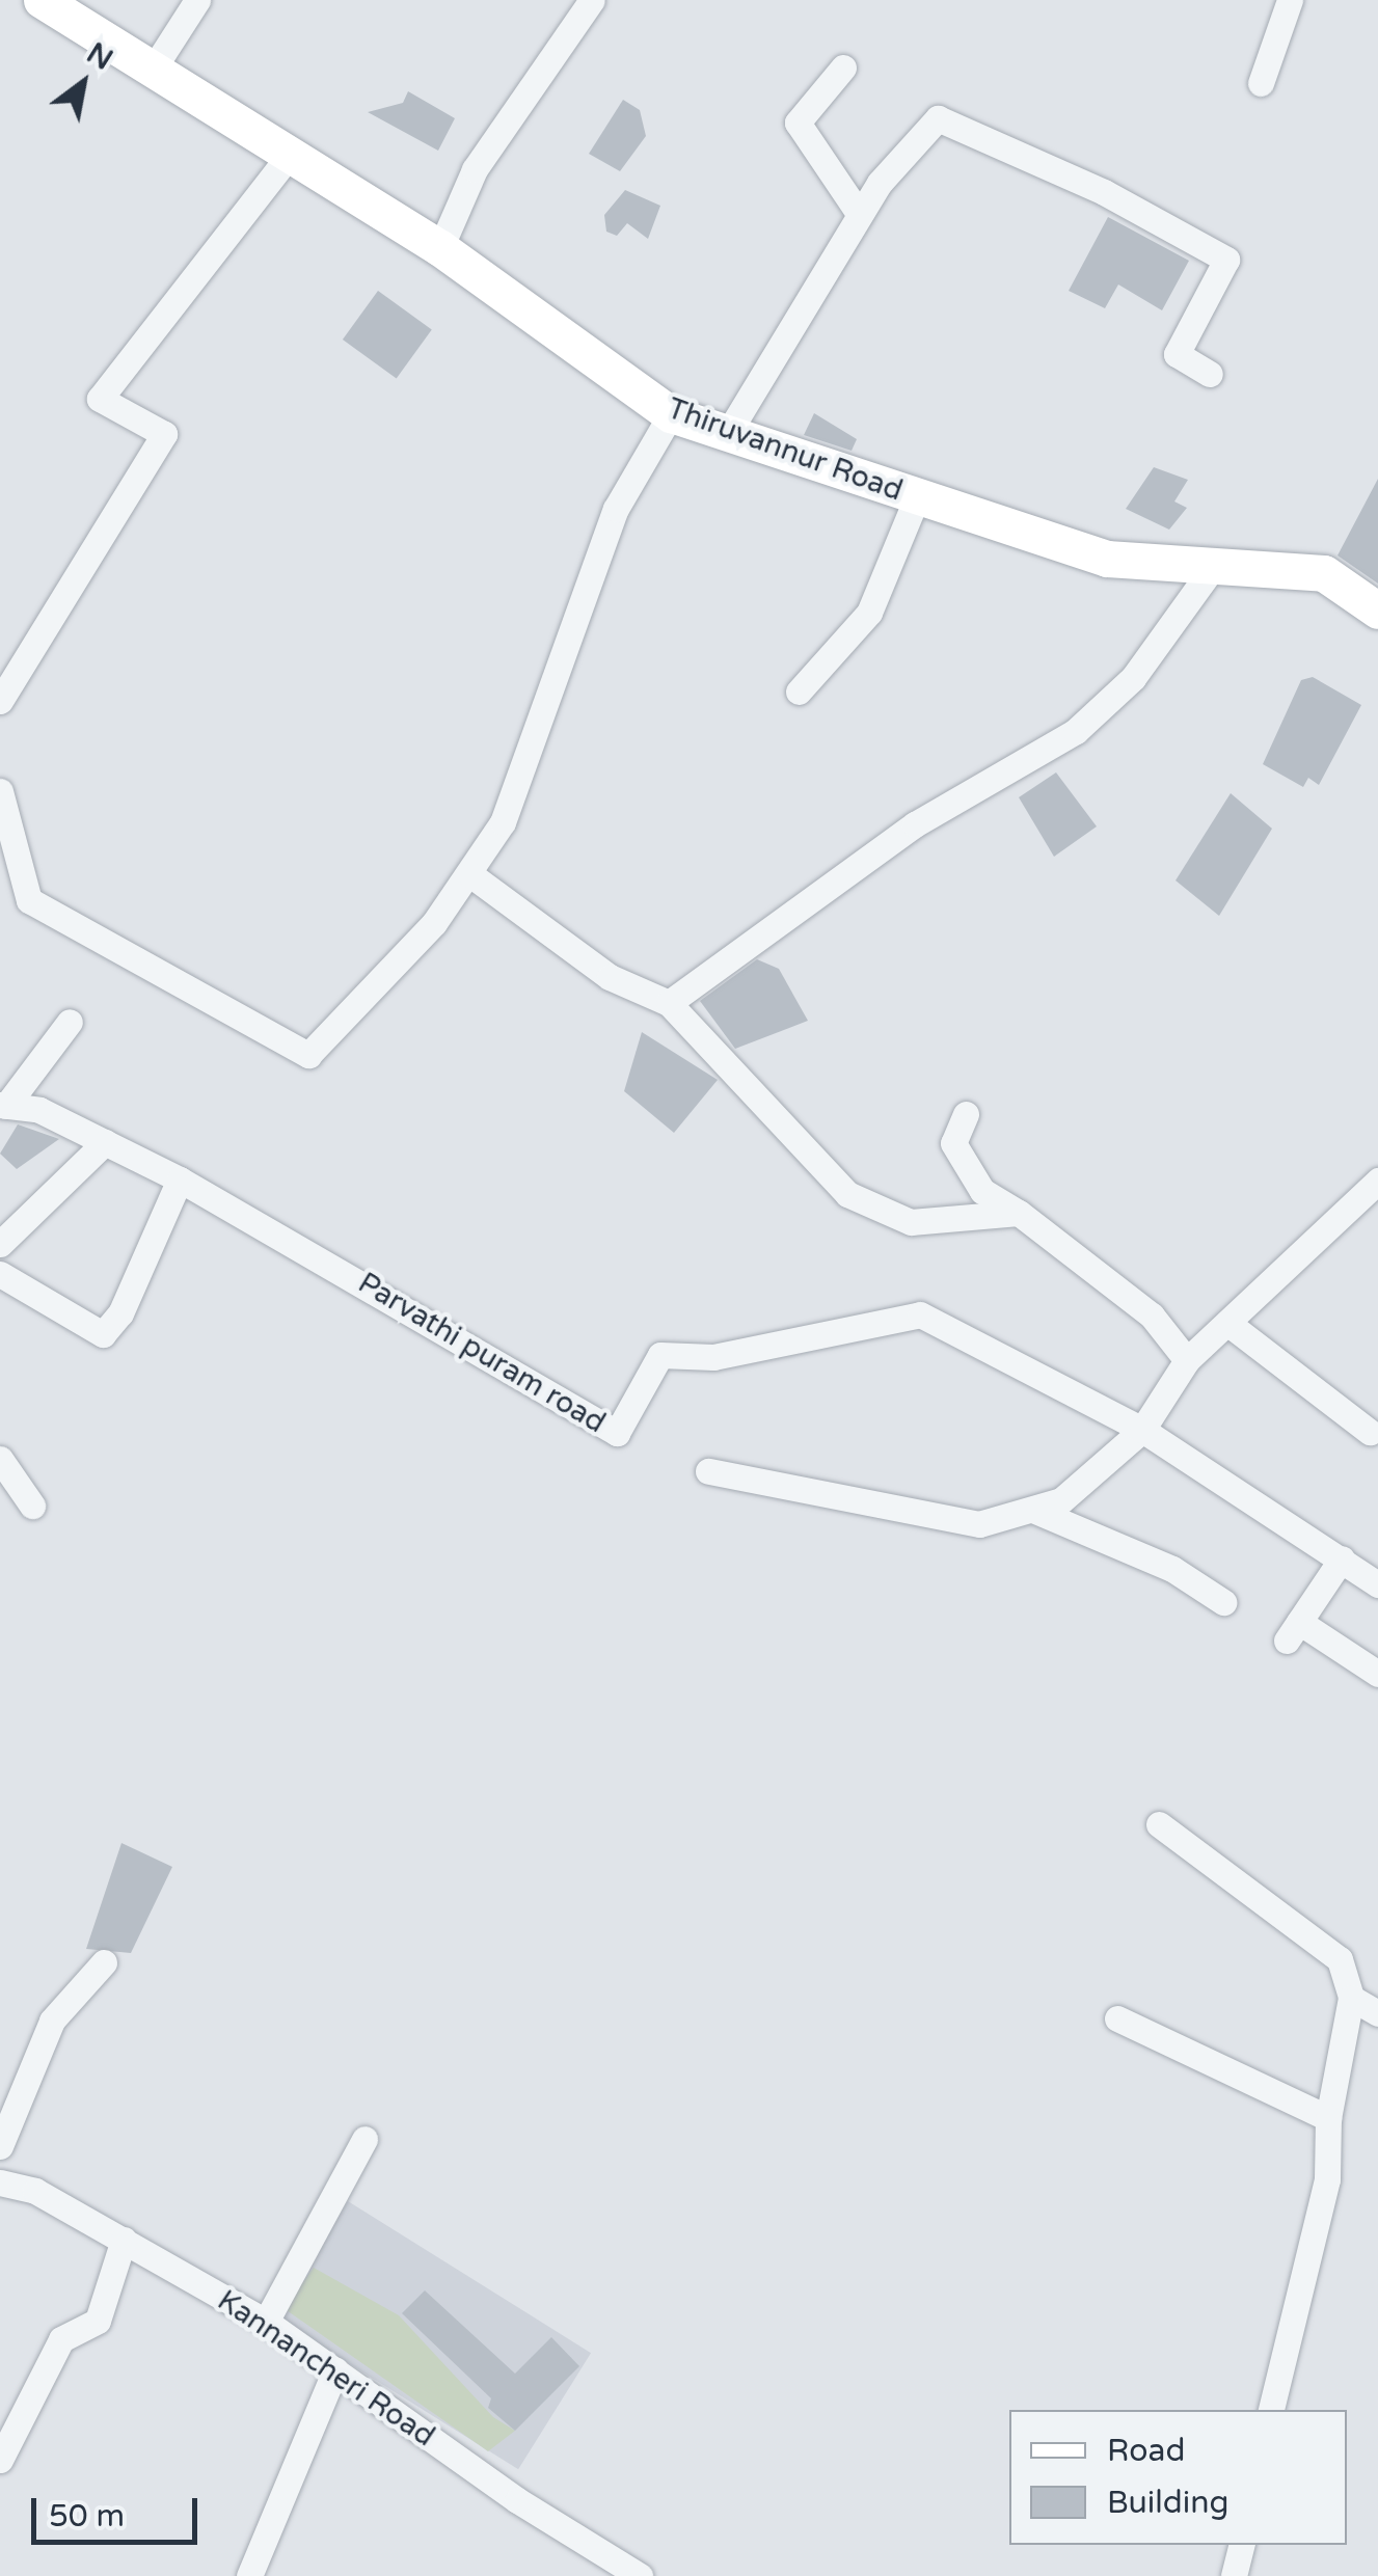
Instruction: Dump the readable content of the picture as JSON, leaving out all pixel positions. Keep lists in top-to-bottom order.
{
  "streets": {
    "street": ["Thiruvannur Road", "Parvathi puram road", "Kannancheri Road"]
  },
  "legend": ["Road", "Building"],
  "scale_bar": "50 m",
  "north": "top right"
}
